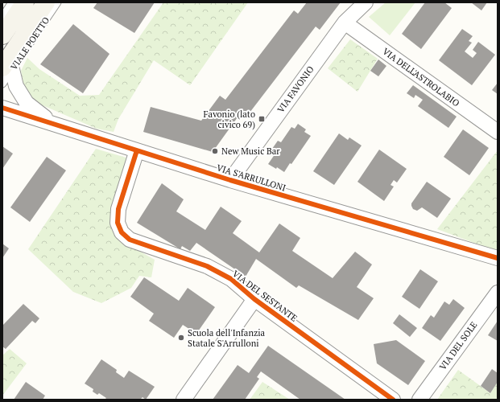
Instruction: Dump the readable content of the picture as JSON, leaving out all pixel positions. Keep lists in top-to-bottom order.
{
  "streets": {
    "main road": ["VIALE POETTO"],
    "street": [
      "VIA DELL'ASTROLABIO",
      "VIA FAVONIO",
      "VIA S'ARRULLONI",
      "VIA DEL SESTANTE",
      "VIA DEL SOLE"
    ]
  },
  "crossings": [
    ["VIALE POETTO", "VIA S'ARRULLONI"],
    ["VIA DELL'ASTROLABIO", "VIA FAVONIO"],
    ["VIA FAVONIO", "VIA S'ARRULLONI"],
    ["VIA S'ARRULLONI", "VIA DEL SESTANTE"]
  ],
  "places": {
    "transit": ["Favonio (lato civico 69)"],
    "other": ["New Music Bar", "Scuola dell'Infanzia Statale S'Arrulloni"]
  }
}
